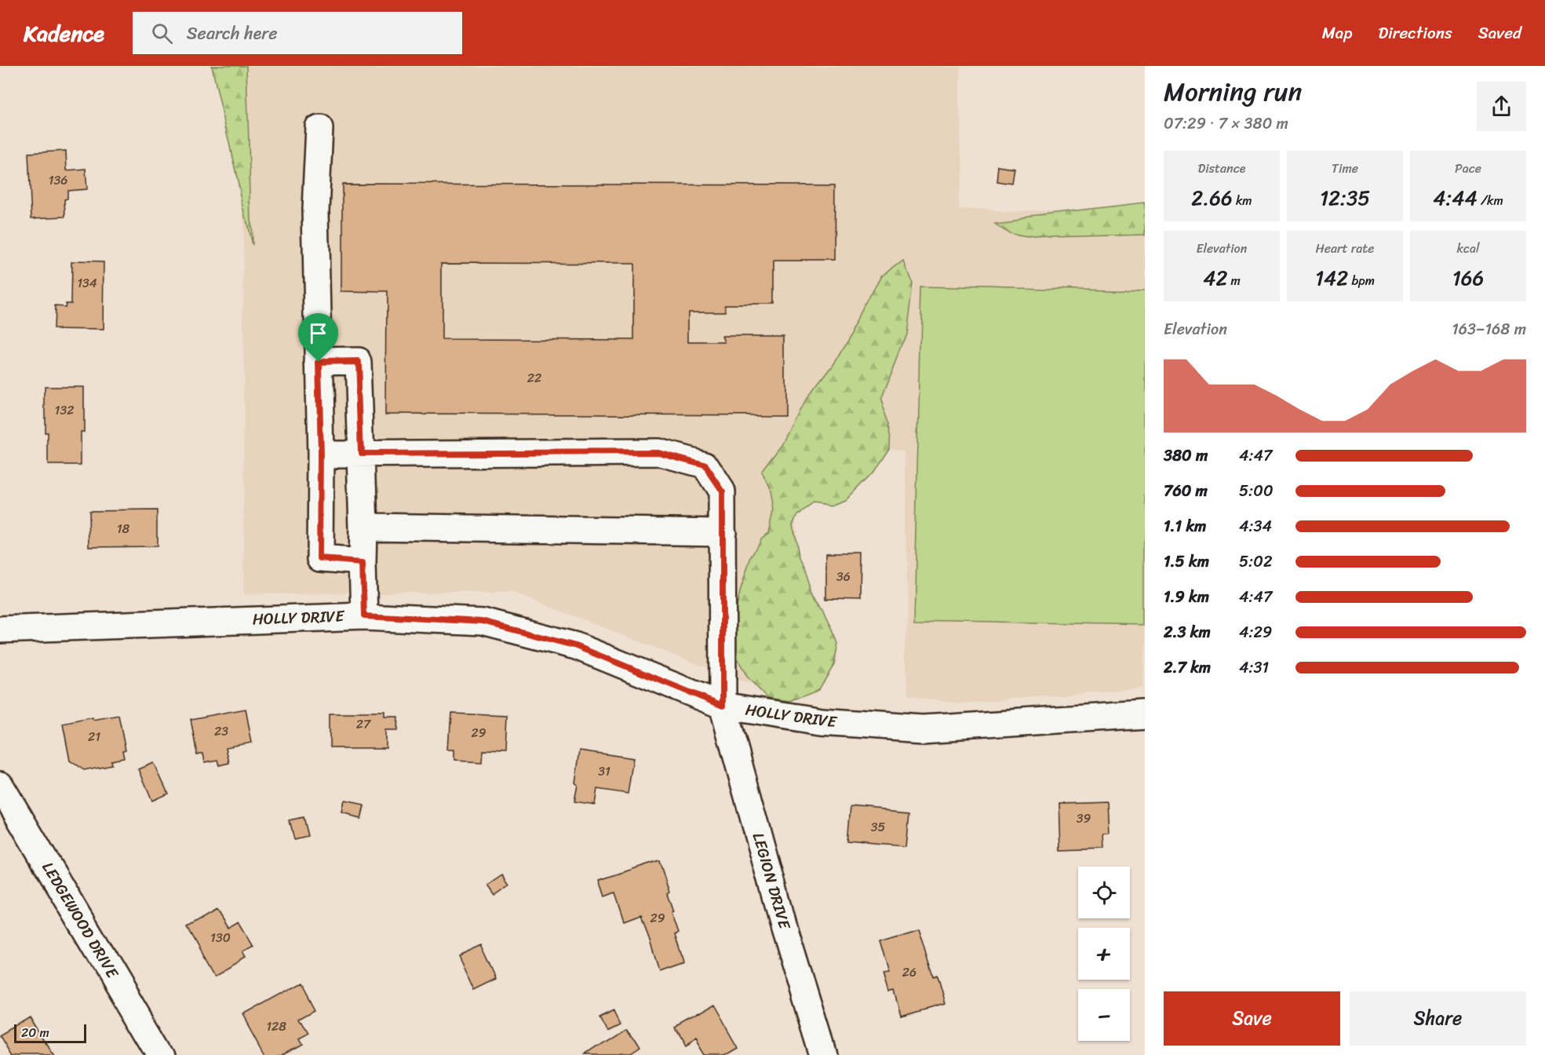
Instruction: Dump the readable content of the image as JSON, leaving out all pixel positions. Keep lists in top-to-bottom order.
{
  "streets": {
    "street": ["HOLLY DRIVE", "LEGION DRIVE", "LEDGEWOOD DRIVE"]
  },
  "crossings": [
    ["HOLLY DRIVE", "LEGION DRIVE"]
  ],
  "house_numbers": [
    "136",
    "134",
    "22",
    "132",
    "18",
    "36",
    "27",
    "23",
    "29",
    "21",
    "31",
    "39",
    "35",
    "29",
    "130",
    "26",
    "128"
  ],
  "scale_bar": "20 m",
  "page": {
    "header": "Kadence",
    "search": "Search here",
    "nav": ["Map", "Directions", "Saved"],
    "heading": ["Morning run", "07:29 · 7 × 380 m"],
    "stats": [
      ["Distance", "2.66 km"],
      ["Time", "12:35"],
      ["Pace", "4:44 /km"],
      ["Elevation", "42 m"],
      ["Heart rate", "142 bpm"],
      ["kcal", "166"]
    ],
    "chart": ["Elevation", "163–168 m"],
    "list": [
      {
        "name": "380 m",
        "note": "4:47"
      },
      {
        "name": "760 m",
        "note": "5:00"
      },
      {
        "name": "1.1 km",
        "note": "4:34"
      },
      {
        "name": "1.5 km",
        "note": "5:02"
      },
      {
        "name": "1.9 km",
        "note": "4:47"
      },
      {
        "name": "2.3 km",
        "note": "4:29"
      },
      {
        "name": "2.7 km",
        "note": "4:31"
      }
    ],
    "map_buttons": ["+", "−"],
    "buttons": ["Save", "Share"],
    "scale": "20 m"
  }
}
